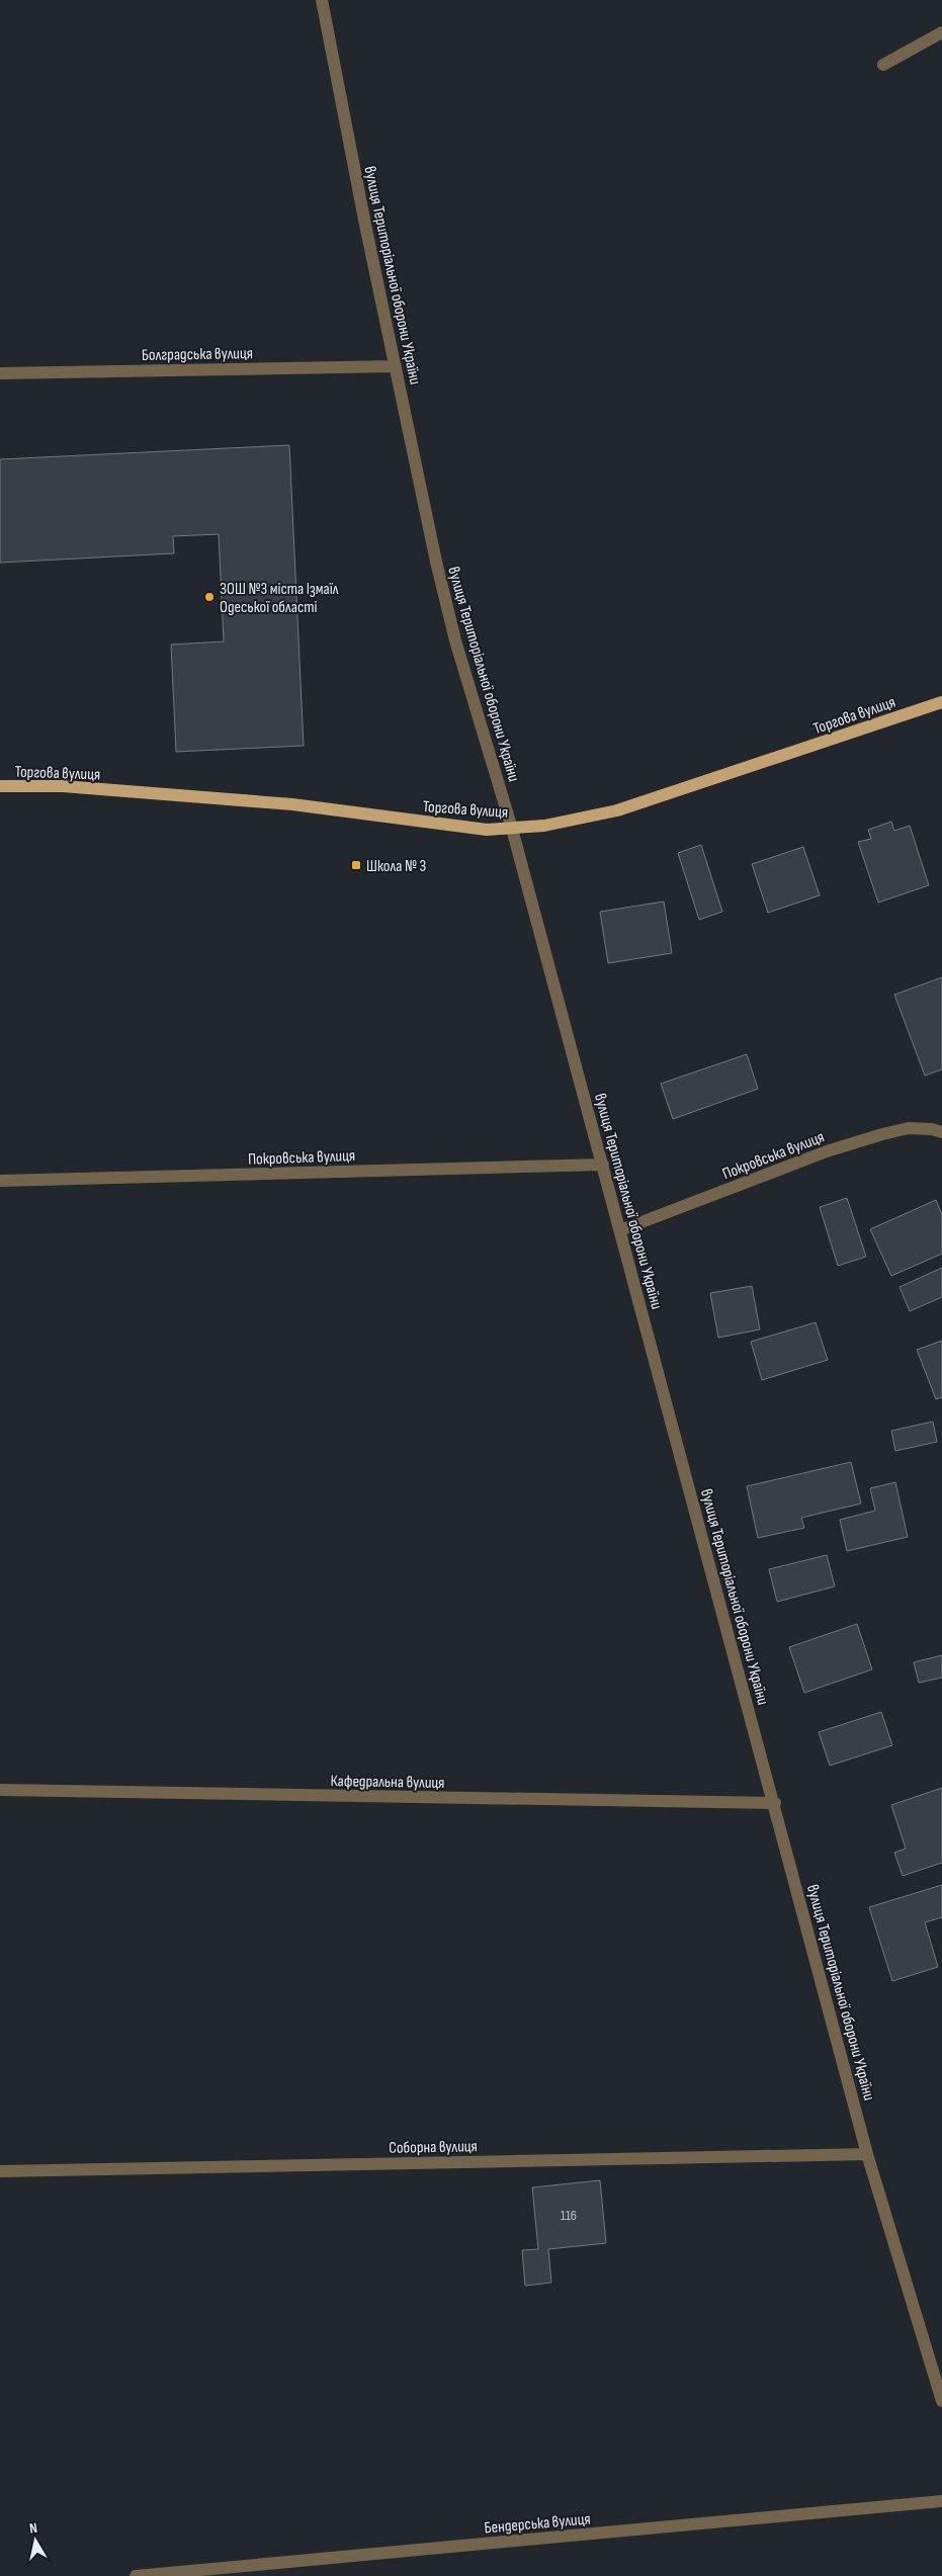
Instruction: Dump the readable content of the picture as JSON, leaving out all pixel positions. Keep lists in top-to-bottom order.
{
  "streets": {
    "main road": ["Торгова вулиця"],
    "street": [
      "вулиця Територіальної оборони України",
      "Болградська вулиця",
      "Покровська вулиця",
      "Кафедральна вулиця",
      "Соборна вулиця",
      "Бендерська вулиця"
    ]
  },
  "crossings": [
    ["вулиця Територіальної оборони України", "Болградська вулиця"],
    ["вулиця Територіальної оборони України", "Торгова вулиця"],
    ["вулиця Територіальної оборони України", "Покровська вулиця"],
    ["вулиця Територіальної оборони України", "Кафедральна вулиця"],
    ["вулиця Територіальної оборони України", "Соборна вулиця"]
  ],
  "places": {
    "other": ["ЗОШ №3 міста Ізмаїл Одеської області"],
    "transit": ["Школа № 3"]
  },
  "house_numbers": ["116"],
  "north": "top"
}
